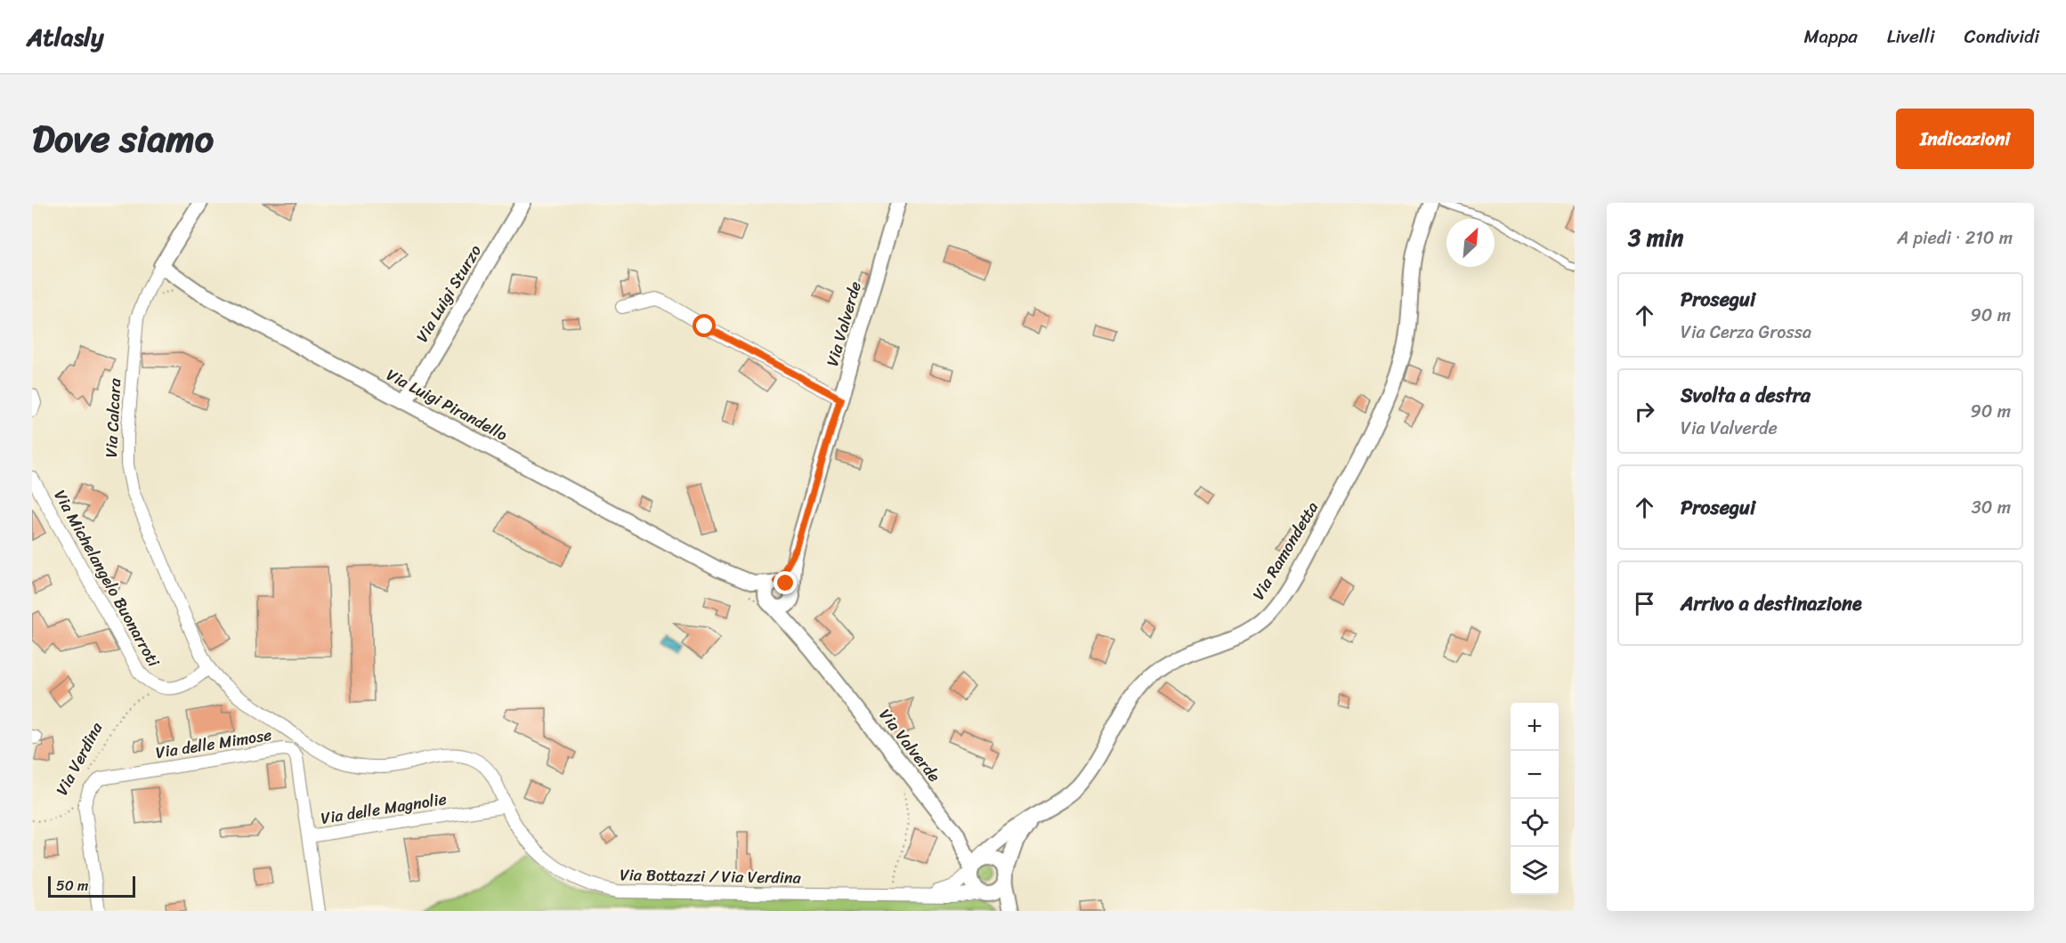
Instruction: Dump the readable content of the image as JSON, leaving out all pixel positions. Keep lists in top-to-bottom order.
{
  "streets": {
    "street": [
      "Via Luigi Sturzo",
      "Via Valverde",
      "Via Luigi Pirandello",
      "Via Calcara",
      "Via Ramondetta",
      "Via Michelangelo Buonarroti",
      "Via delle Mimose",
      "Via delle Magnolie",
      "Via Bottazzi / Via Verdina"
    ],
    "path": ["Via Verdina"]
  },
  "crossings": [
    ["Via Luigi Sturzo", "Via Luigi Pirandello"],
    ["Via Valverde", "Via Ramondetta"],
    ["Via Luigi Pirandello", "Via Calcara"],
    ["Via Calcara", "Via Michelangelo Buonarroti"],
    ["Via Calcara", "Via Bottazzi / Via Verdina"],
    ["Via Michelangelo Buonarroti", "Via Bottazzi / Via Verdina"],
    ["Via delle Mimose", "Via Verdina"],
    ["Via delle Mimose", "Via delle Magnolie"],
    ["Via delle Magnolie", "Via Bottazzi / Via Verdina"]
  ],
  "scale_bar": "50 m",
  "north": "top right",
  "page": {
    "header": "Atlasly",
    "nav": ["Mappa", "Livelli", "Condividi"],
    "title": "Dove siamo",
    "buttons": "Indicazioni",
    "heading": ["3 min", "A piedi · 210 m"],
    "list": [
      ["Prosegui", "Via Cerza Grossa", "90 m"],
      ["Svolta a destra", "Via Valverde", "90 m"],
      ["Prosegui", "30 m"],
      "Arrivo a destinazione"
    ],
    "map_buttons": ["+", "−"],
    "scale": "50 m"
  }
}
